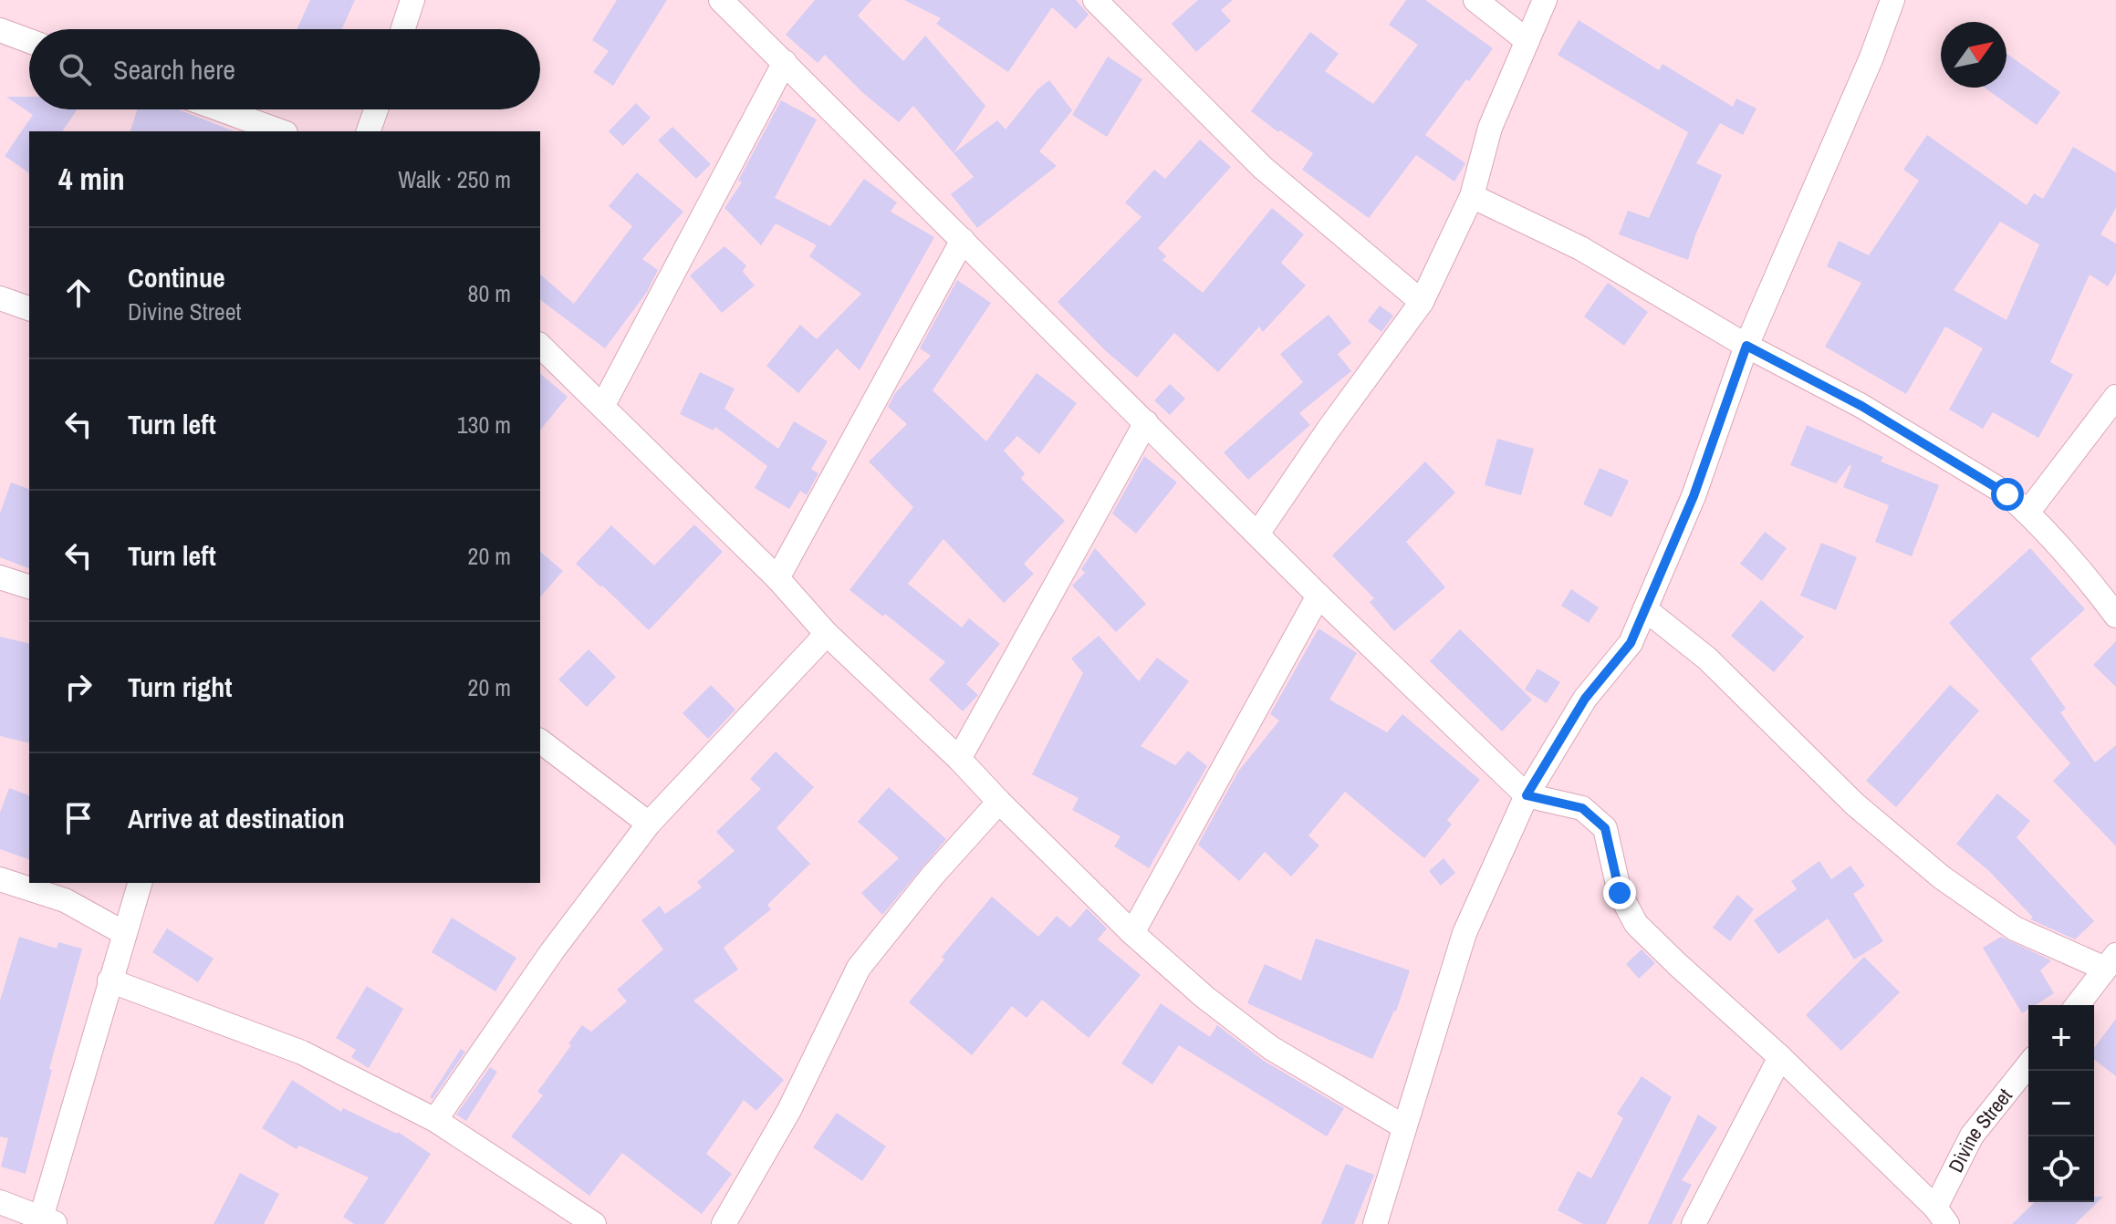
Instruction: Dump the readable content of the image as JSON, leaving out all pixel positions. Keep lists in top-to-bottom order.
{
  "streets": {
    "street": ["Divine Street"]
  },
  "north": "top right",
  "page": {
    "search": "Search here",
    "heading": ["4 min", "Walk · 250 m"],
    "list": [
      ["Continue", "Divine Street", "80 m"],
      ["Turn left", "130 m"],
      ["Turn left", "20 m"],
      ["Turn right", "20 m"],
      "Arrive at destination"
    ],
    "map_buttons": ["+", "−"]
  }
}
